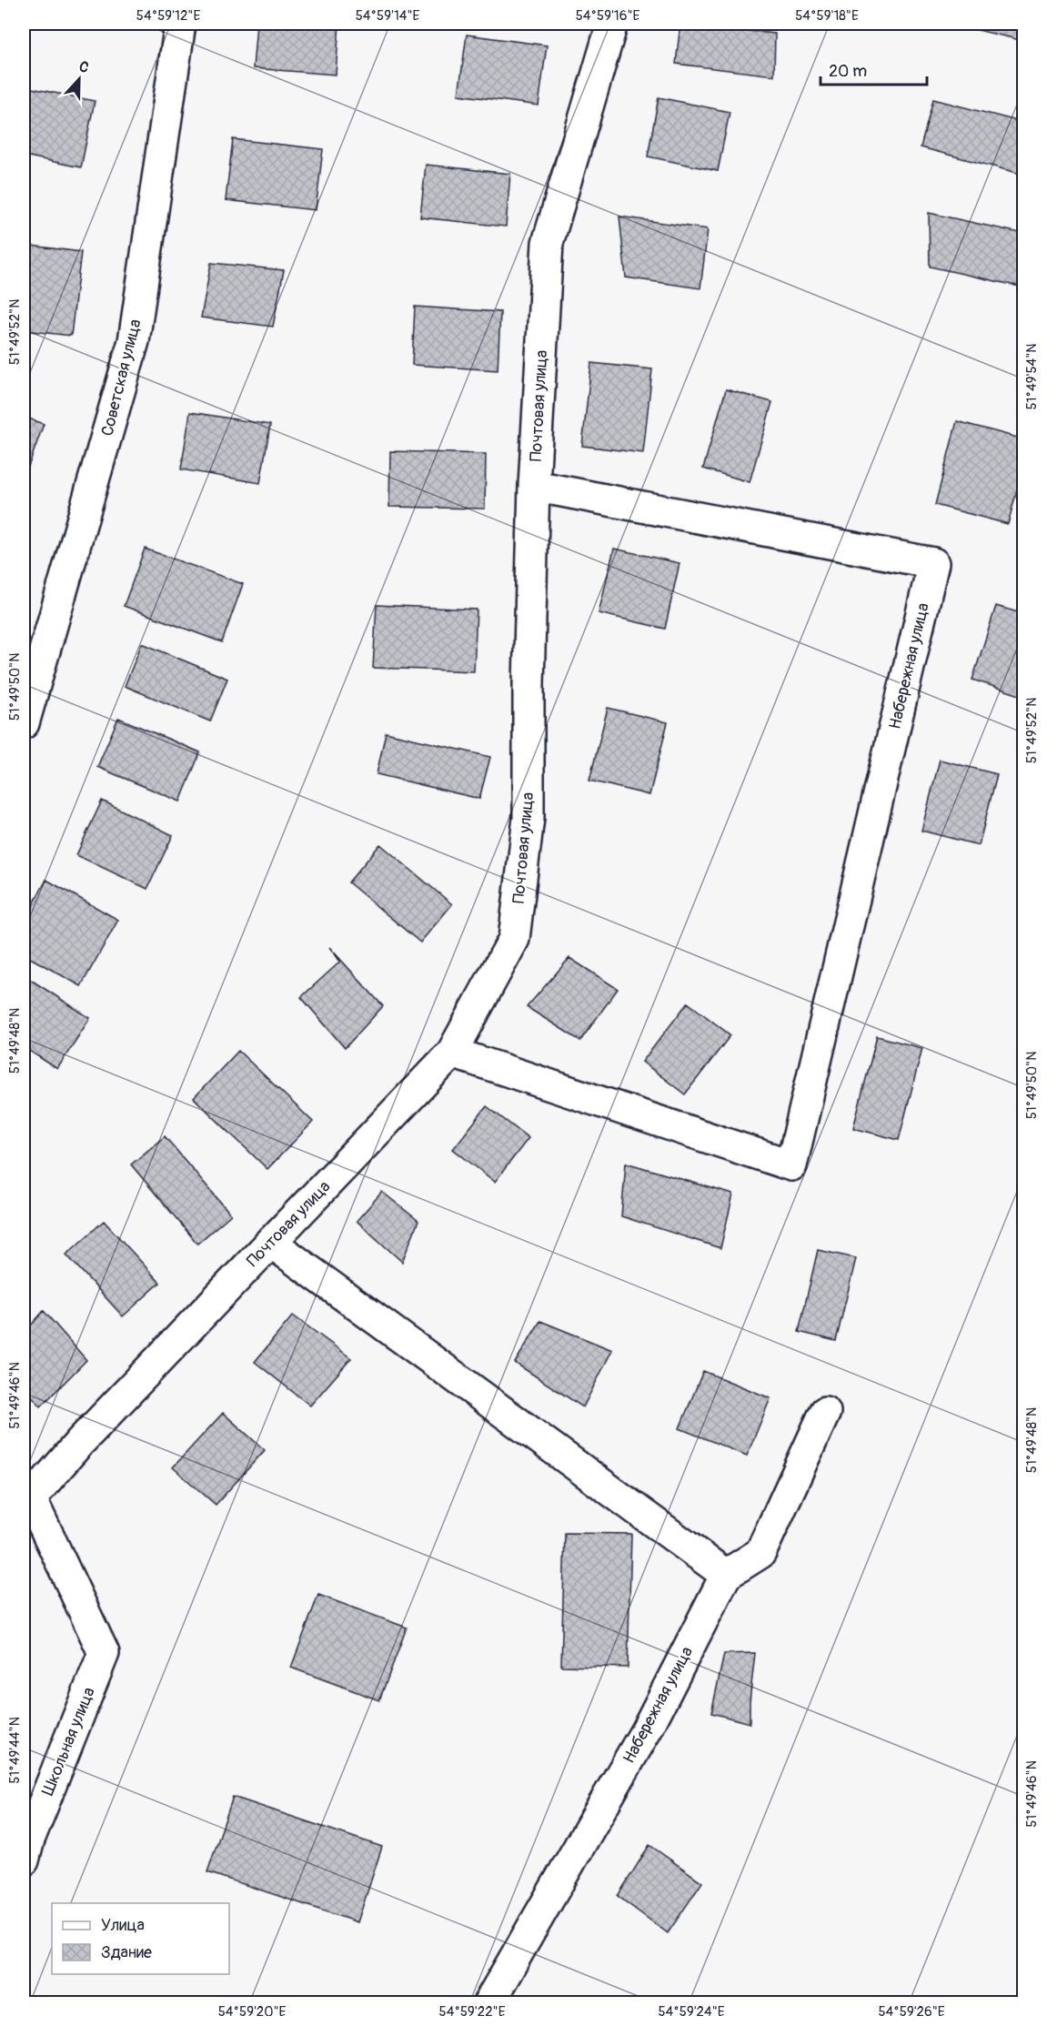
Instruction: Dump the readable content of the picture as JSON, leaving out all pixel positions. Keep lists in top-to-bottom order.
{
  "streets": {
    "street": [
      "Советская улица",
      "Почтовая улица",
      "Набережная улица",
      "Школьная улица"
    ]
  },
  "crossings": [
    ["Почтовая улица", "Набережная улица"],
    ["Почтовая улица", "Школьная улица"]
  ],
  "legend": ["Улица", "Здание"],
  "scale_bar": "20 m",
  "north": "top",
  "coordinates": [
    "54°59'12\"E",
    "54°59'14\"E",
    "54°59'16\"E",
    "54°59'18\"E",
    "51°49'52\"N",
    "51°49'54\"N",
    "51°49'50\"N",
    "51°49'48\"N",
    "51°49'46\"N",
    "51°49'44\"N",
    "54°59'20\"E",
    "54°59'22\"E",
    "54°59'24\"E",
    "54°59'26\"E"
  ]
}
